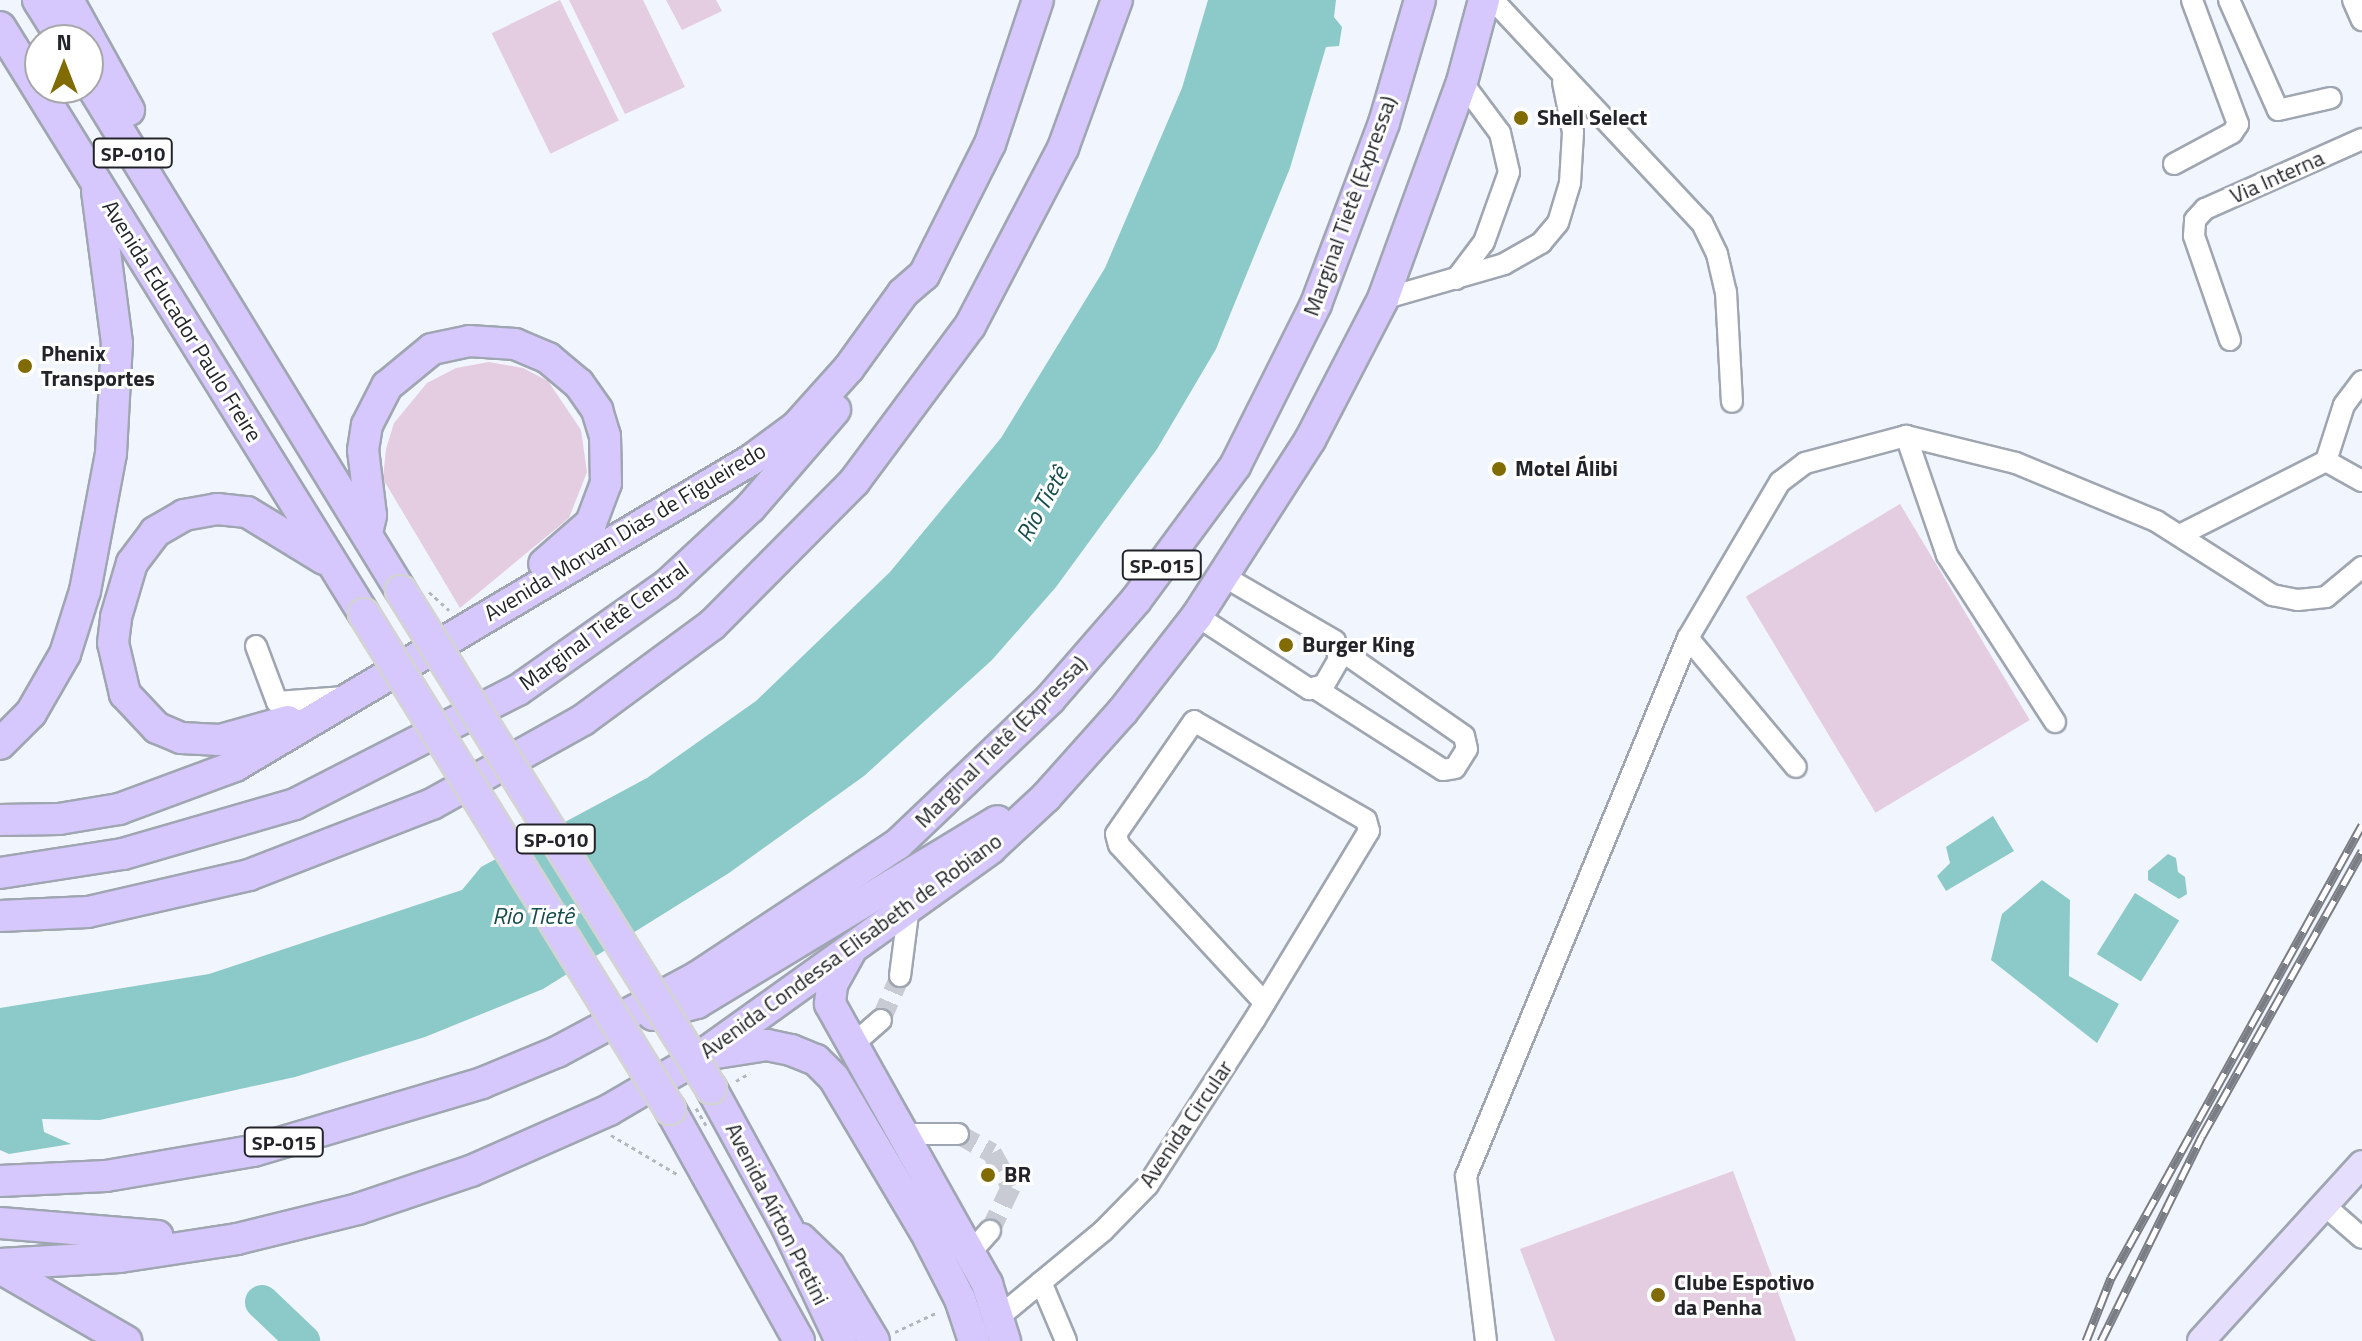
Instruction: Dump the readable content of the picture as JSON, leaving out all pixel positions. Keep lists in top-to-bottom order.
{
  "streets": {
    "highway": [
      "SP-010",
      "Marginal Tietê (Expressa)",
      "Avenida Educador Paulo Freire",
      "Avenida Morvan Dias de Figueiredo",
      "SP-015",
      "Marginal Tietê Central",
      "Avenida Condessa Elisabeth de Robiano",
      "Avenida Aírton Pretini"
    ],
    "street": ["Via Interna", "Avenida Circular"]
  },
  "crossings": [
    ["Marginal Tietê (Expressa)", "SP-015"],
    ["Avenida Educador Paulo Freire", "Avenida Aírton Pretini"],
    ["Avenida Morvan Dias de Figueiredo", "Marginal Tietê Central"]
  ],
  "water": ["Rio Tietê"],
  "places": [
    "Shell Select",
    "Phenix Transportes",
    "Motel Álibi",
    "Burger King",
    "BR",
    "Clube Espotivo da Penha"
  ],
  "north": "top"
}
